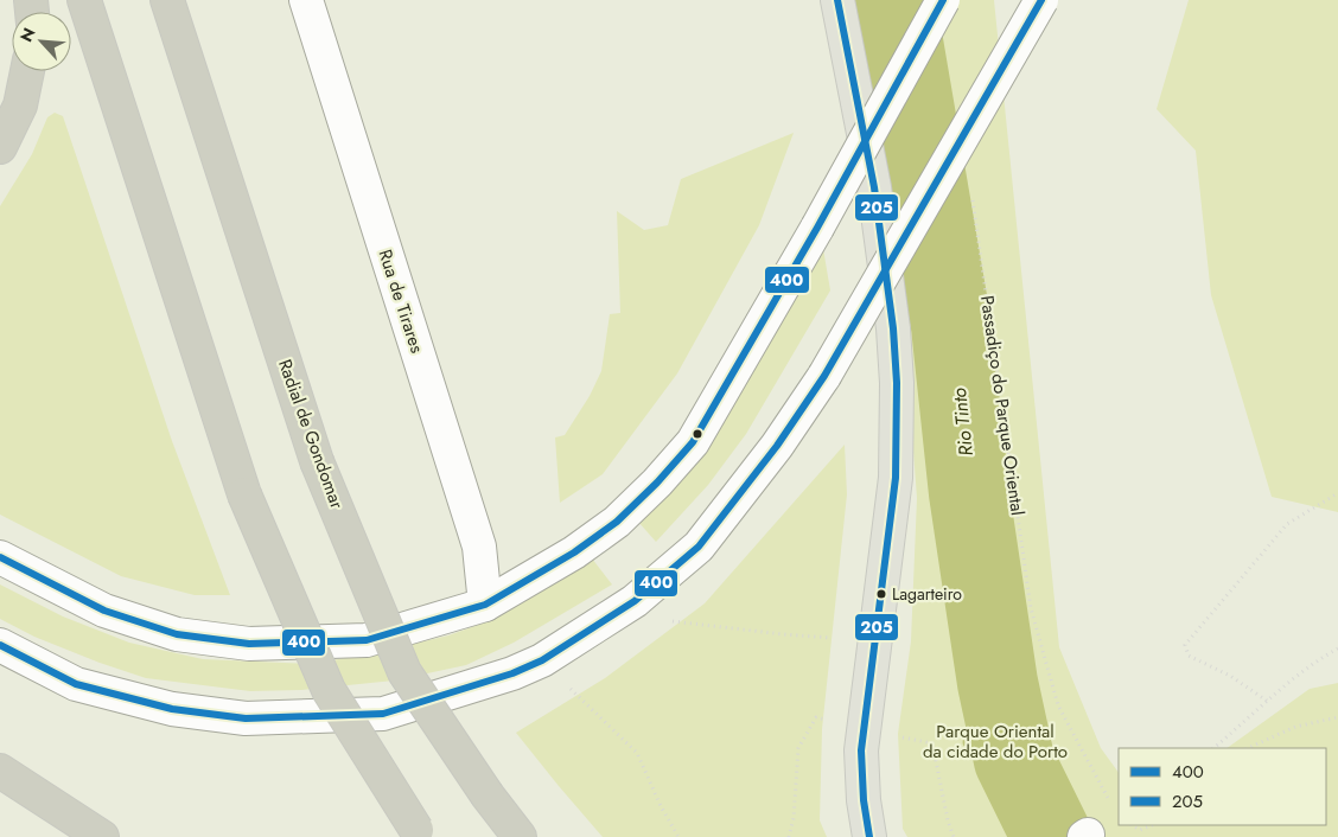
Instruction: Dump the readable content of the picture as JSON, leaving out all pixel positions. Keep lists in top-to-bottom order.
{
  "streets": {
    "highway": ["Radial de Gondomar"],
    "main road": ["Rua de Tirares"],
    "path": ["Passadiço do Parque Oriental"]
  },
  "water": ["Rio Tinto"],
  "parks": ["Parque Oriental da cidade do Porto"],
  "places": ["Lagarteiro"],
  "lines": ["transit line 400", "transit line 205"],
  "legend": ["400", "205"],
  "north": "top left"
}
